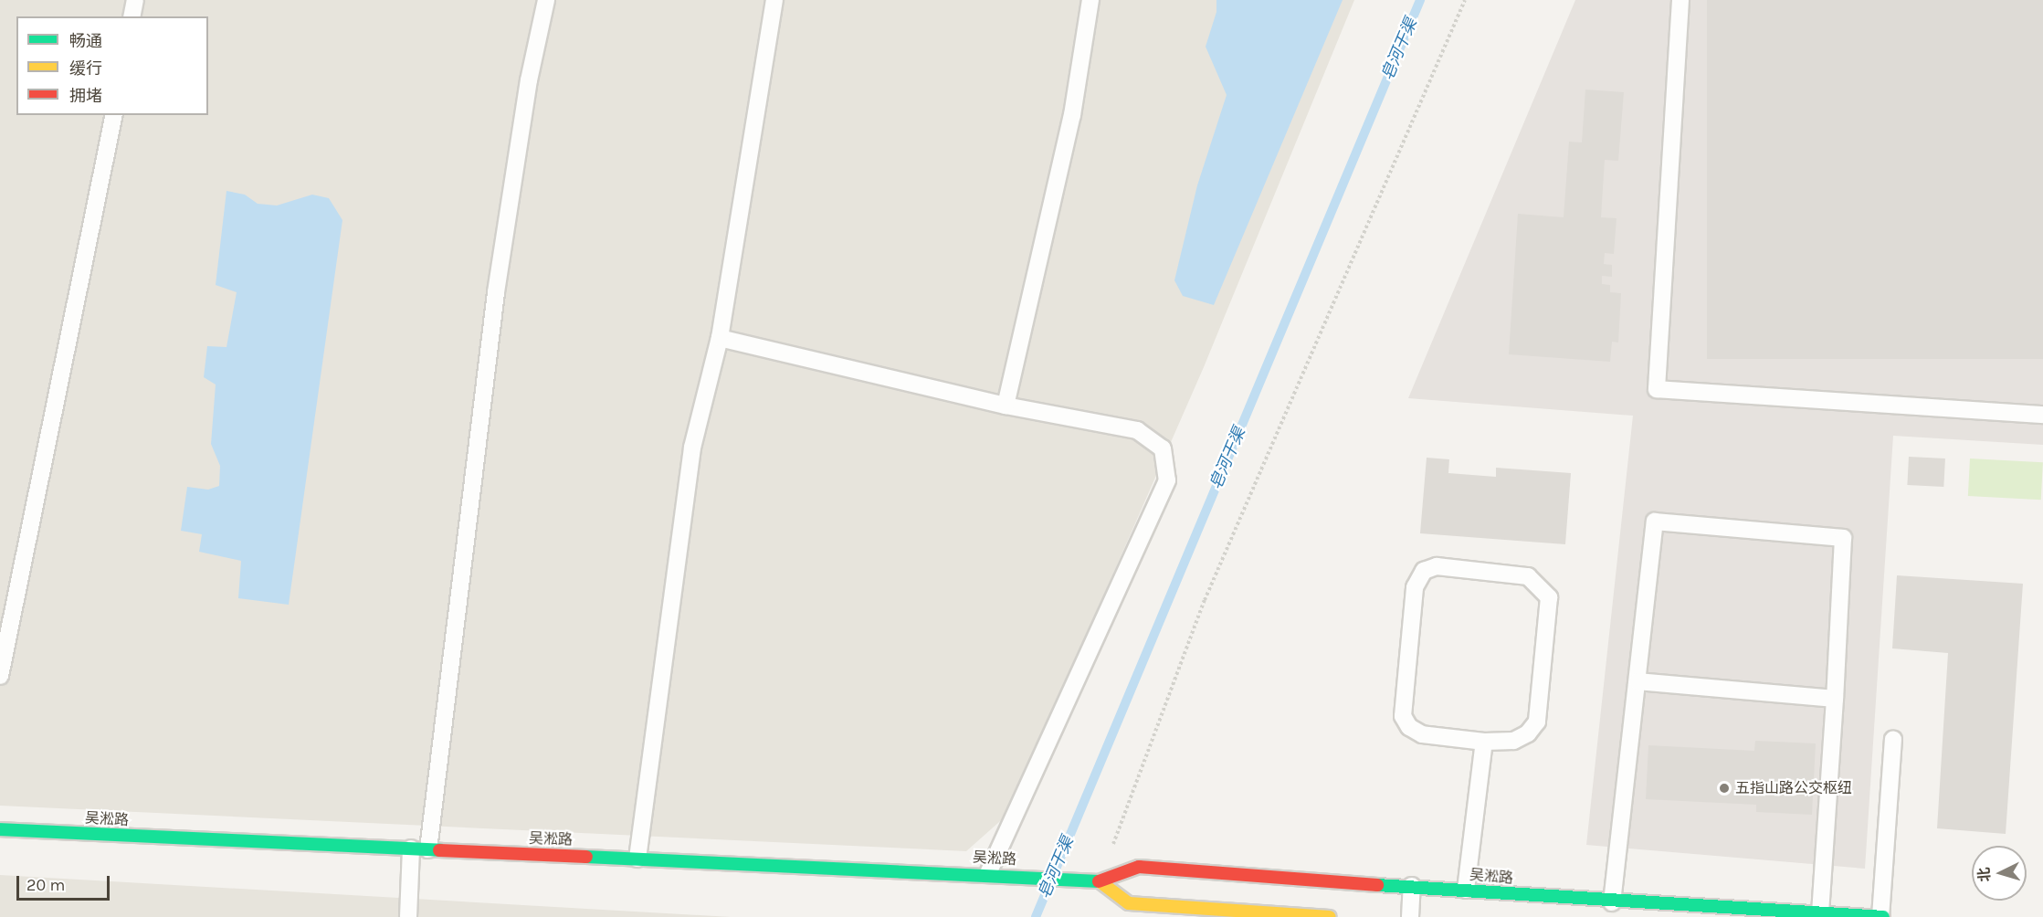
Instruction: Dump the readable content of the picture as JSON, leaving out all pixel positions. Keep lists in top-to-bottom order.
{
  "streets": {
    "main road": ["吴淞路"]
  },
  "water": ["皂河干渠"],
  "places": ["五指山路公交枢纽"],
  "legend": ["畅通", "缓行", "拥堵"],
  "scale_bar": "20 m",
  "north": "left"
}
